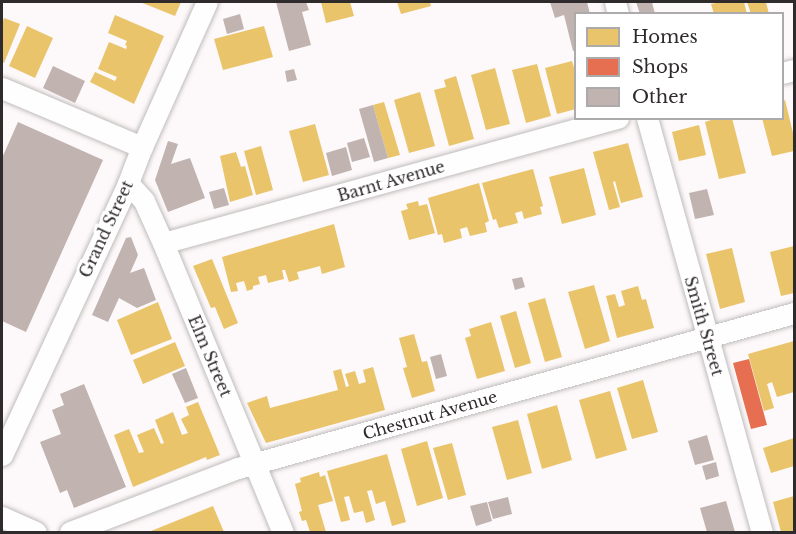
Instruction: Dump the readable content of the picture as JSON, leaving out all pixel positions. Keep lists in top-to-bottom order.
{
  "streets": {
    "street": [
      "Barnt Avenue",
      "Grand Street",
      "Smith Street",
      "Elm Street",
      "Chestnut Avenue"
    ]
  },
  "crossings": [
    ["Barnt Avenue", "Elm Street"],
    ["Grand Street", "Elm Street"],
    ["Smith Street", "Chestnut Avenue"],
    ["Elm Street", "Chestnut Avenue"]
  ],
  "legend": ["Homes", "Shops", "Other"]
}
